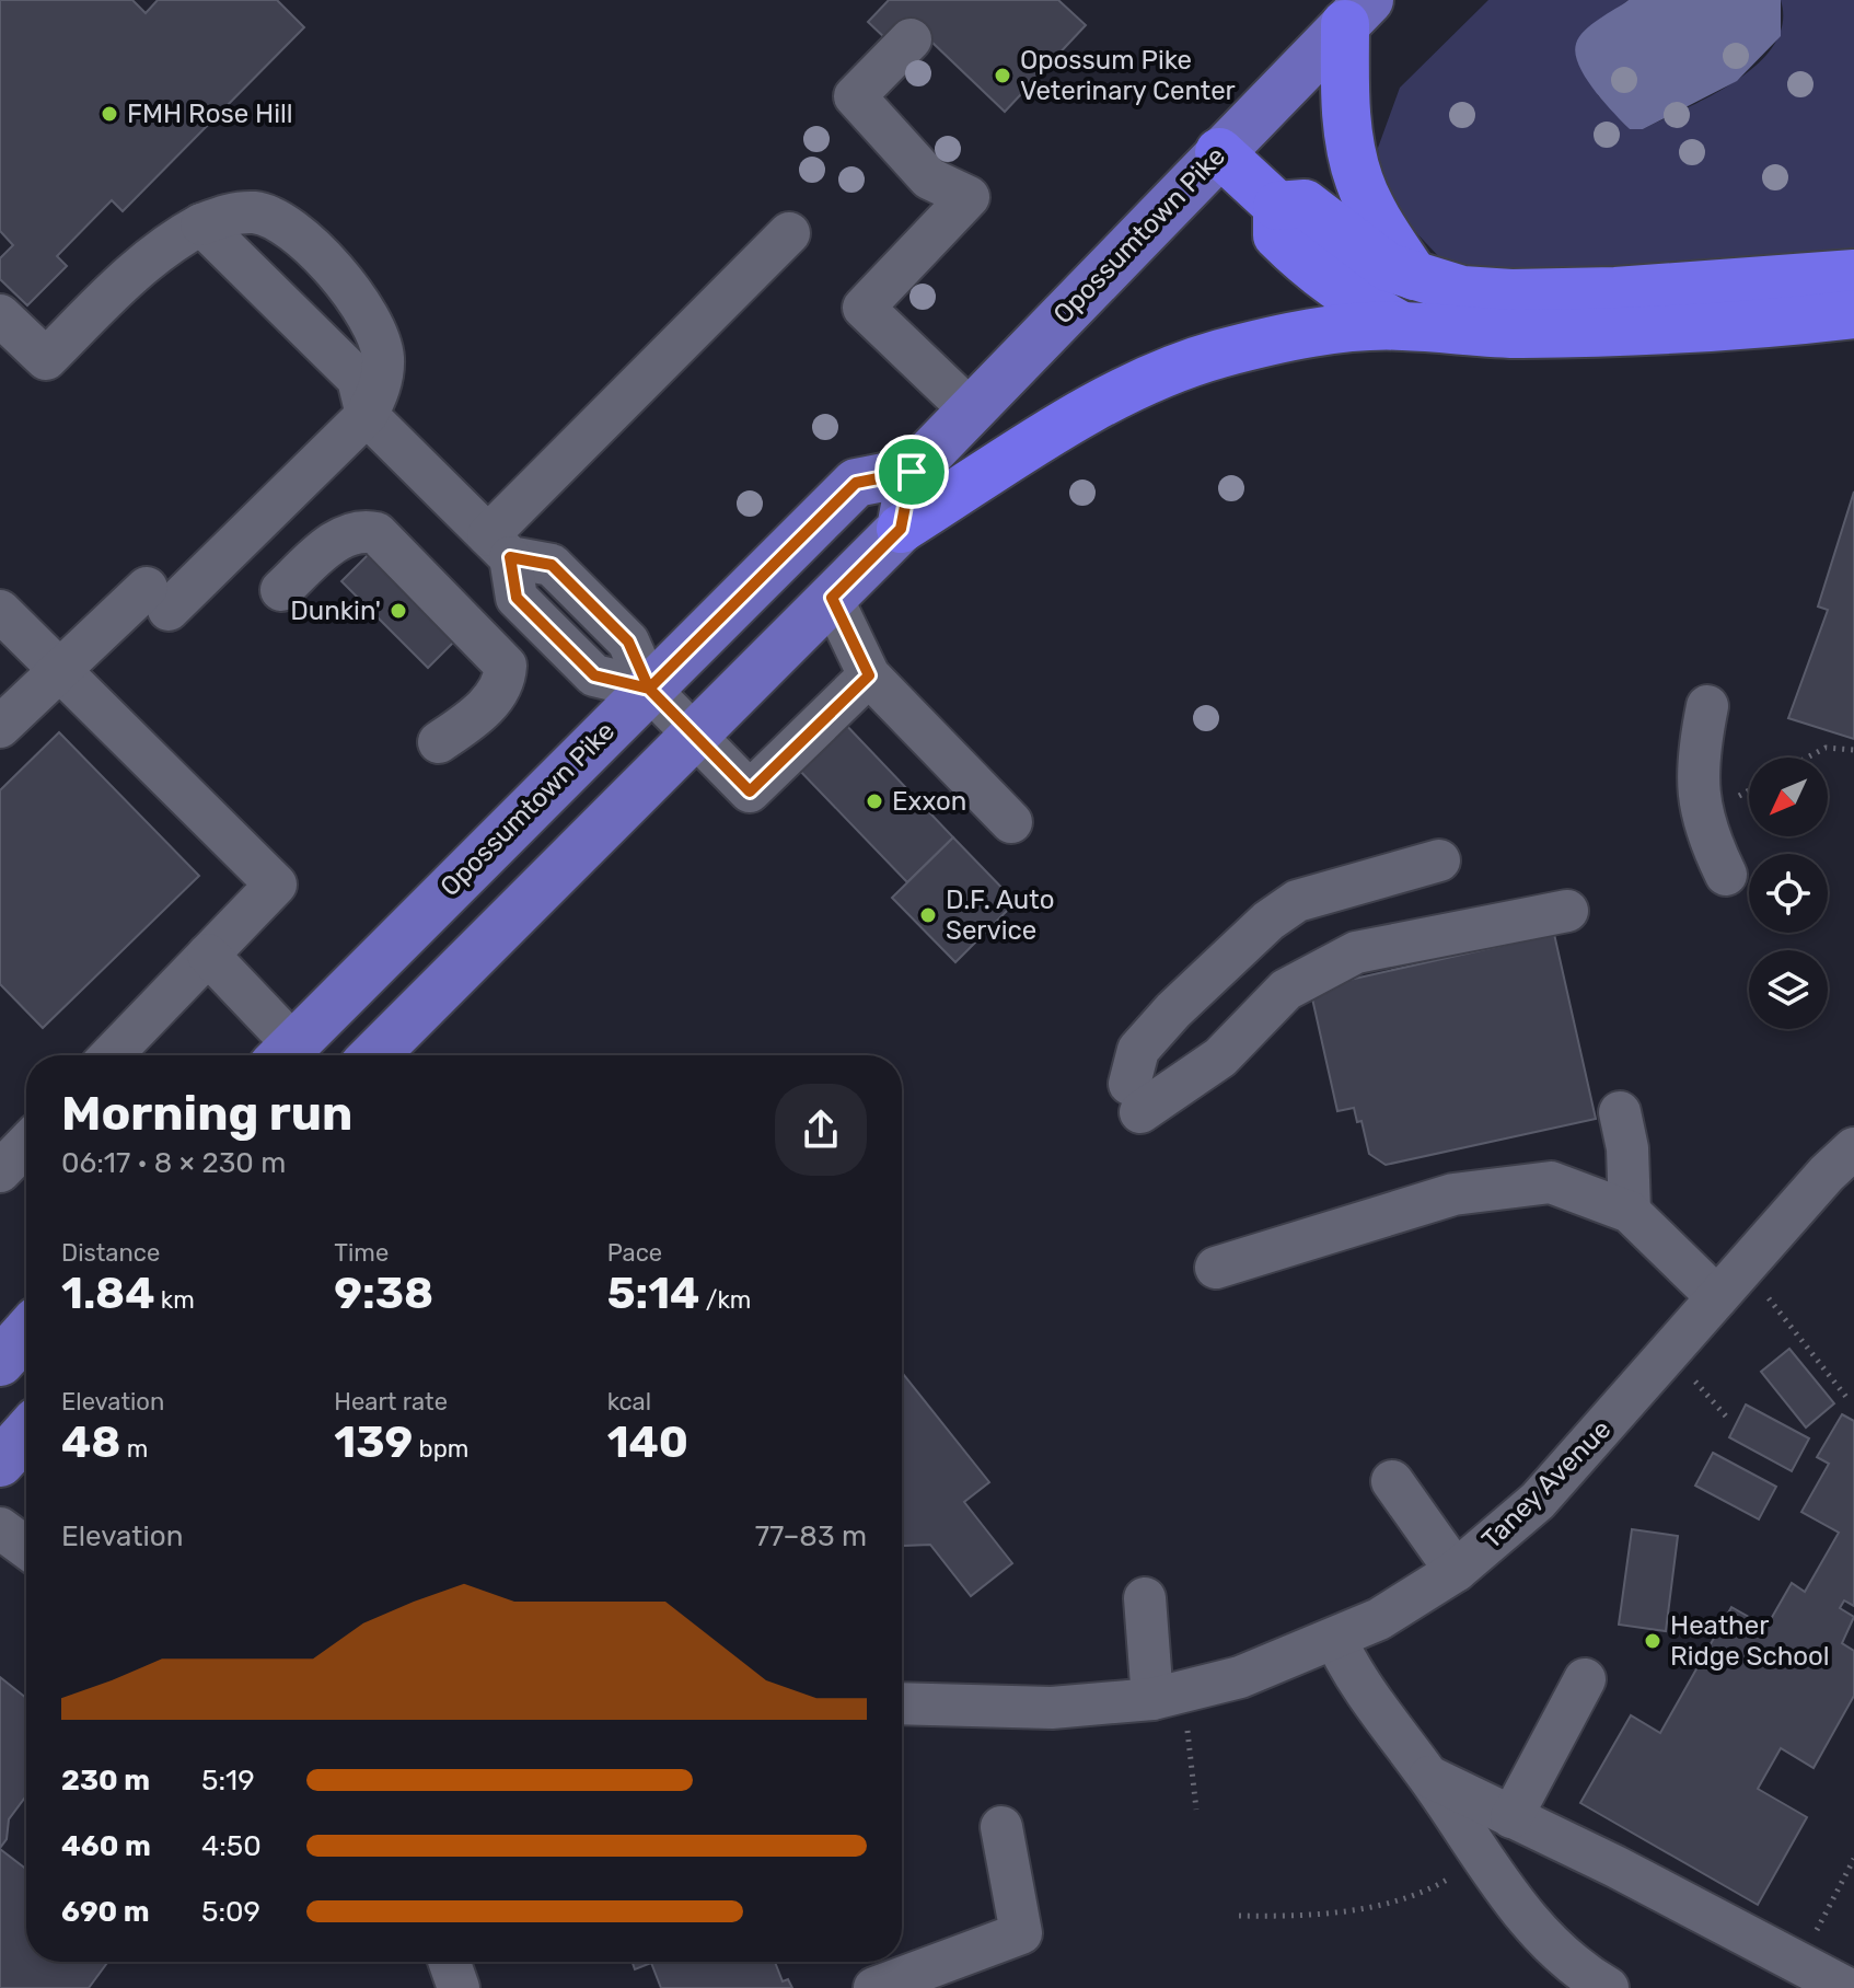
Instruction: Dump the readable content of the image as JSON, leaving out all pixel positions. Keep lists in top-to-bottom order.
{
  "streets": {
    "main road": ["Opossumtown Pike"],
    "street": ["Taney Avenue"]
  },
  "places": [
    "Opossum Pike Veterinary Center",
    "FMH Rose Hill",
    "Dunkin'",
    "Exxon",
    "D.F. Auto Service",
    "Heather Ridge School"
  ],
  "north": "bottom left",
  "page": {
    "heading": ["Morning run", "06:17 · 8 × 230 m"],
    "stats": [
      ["Distance", "1.84 km"],
      ["Time", "9:38"],
      ["Pace", "5:14 /km"],
      ["Elevation", "48 m"],
      ["Heart rate", "139 bpm"],
      ["kcal", "140"]
    ],
    "chart": ["Elevation", "77–83 m"],
    "list": [
      {
        "name": "230 m",
        "note": "5:19"
      },
      {
        "name": "460 m",
        "note": "4:50"
      },
      {
        "name": "690 m",
        "note": "5:09"
      }
    ]
  }
}
